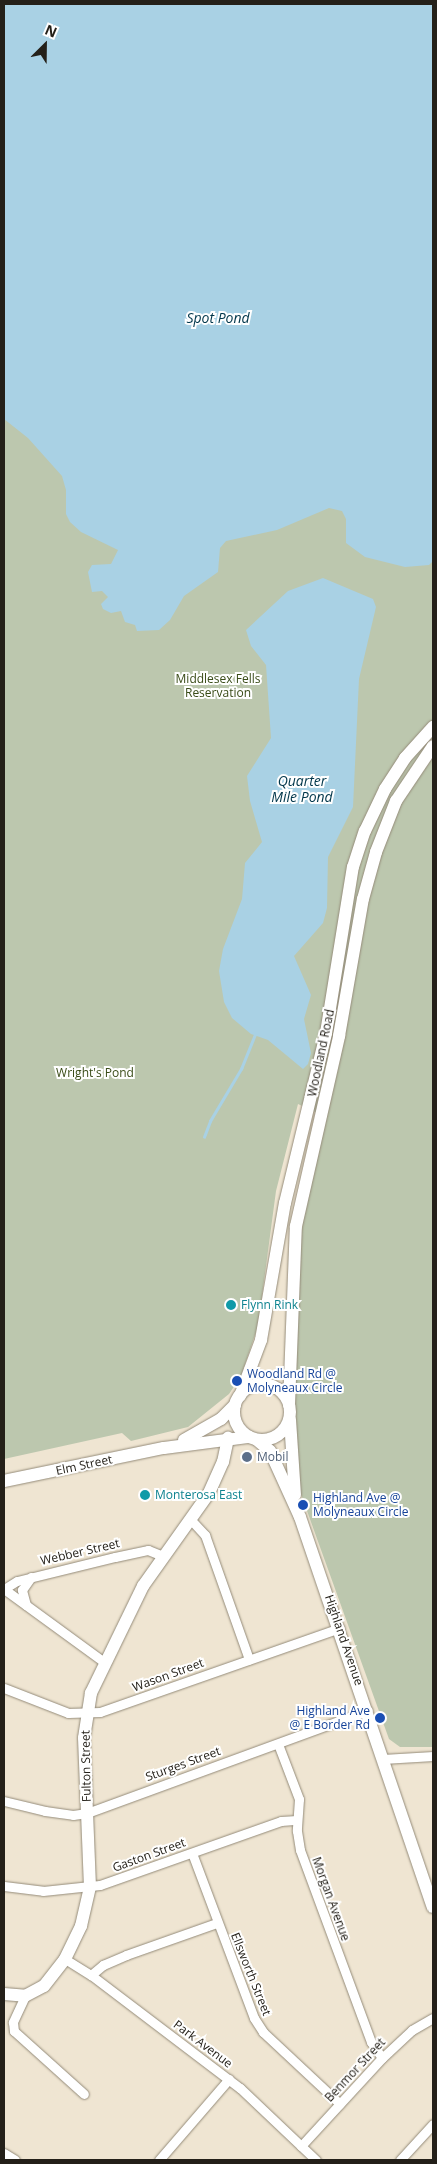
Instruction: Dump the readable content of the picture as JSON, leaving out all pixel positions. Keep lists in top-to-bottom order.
{
  "streets": {
    "main road": [
      "Woodland Road",
      "Elm Street",
      "Highland Avenue",
      "Fulton Street"
    ],
    "street": [
      "Webber Street",
      "Wason Street",
      "Sturges Street",
      "Gaston Street",
      "Morgan Avenue",
      "Ellsworth Street",
      "Park Avenue",
      "Benmor Street"
    ]
  },
  "crossings": [
    ["Woodland Road", "Elm Street"],
    ["Woodland Road", "Highland Avenue"],
    ["Elm Street", "Highland Avenue"],
    ["Elm Street", "Fulton Street"],
    ["Webber Street", "Fulton Street"],
    ["Highland Avenue", "Wason Street"],
    ["Highland Avenue", "Sturges Street"],
    ["Wason Street", "Fulton Street"],
    ["Sturges Street", "Fulton Street"],
    ["Sturges Street", "Morgan Avenue"],
    ["Fulton Street", "Gaston Street"],
    ["Fulton Street", "Park Avenue"],
    ["Gaston Street", "Morgan Avenue"],
    ["Gaston Street", "Ellsworth Street"],
    ["Morgan Avenue", "Benmor Street"],
    ["Ellsworth Street", "Benmor Street"],
    ["Park Avenue", "Benmor Street"]
  ],
  "water": ["Spot Pond", "Quarter Mile Pond"],
  "parks": ["Middlesex Fells Reservation", "Wright's Pond"],
  "places": [
    "Flynn Rink",
    "Woodland Rd @ Molyneaux Circle",
    "Mobil",
    "Monterosa East",
    "Highland Ave @ Molyneaux Circle",
    "Highland Ave @ E Border Rd"
  ],
  "north": "top right"
}
